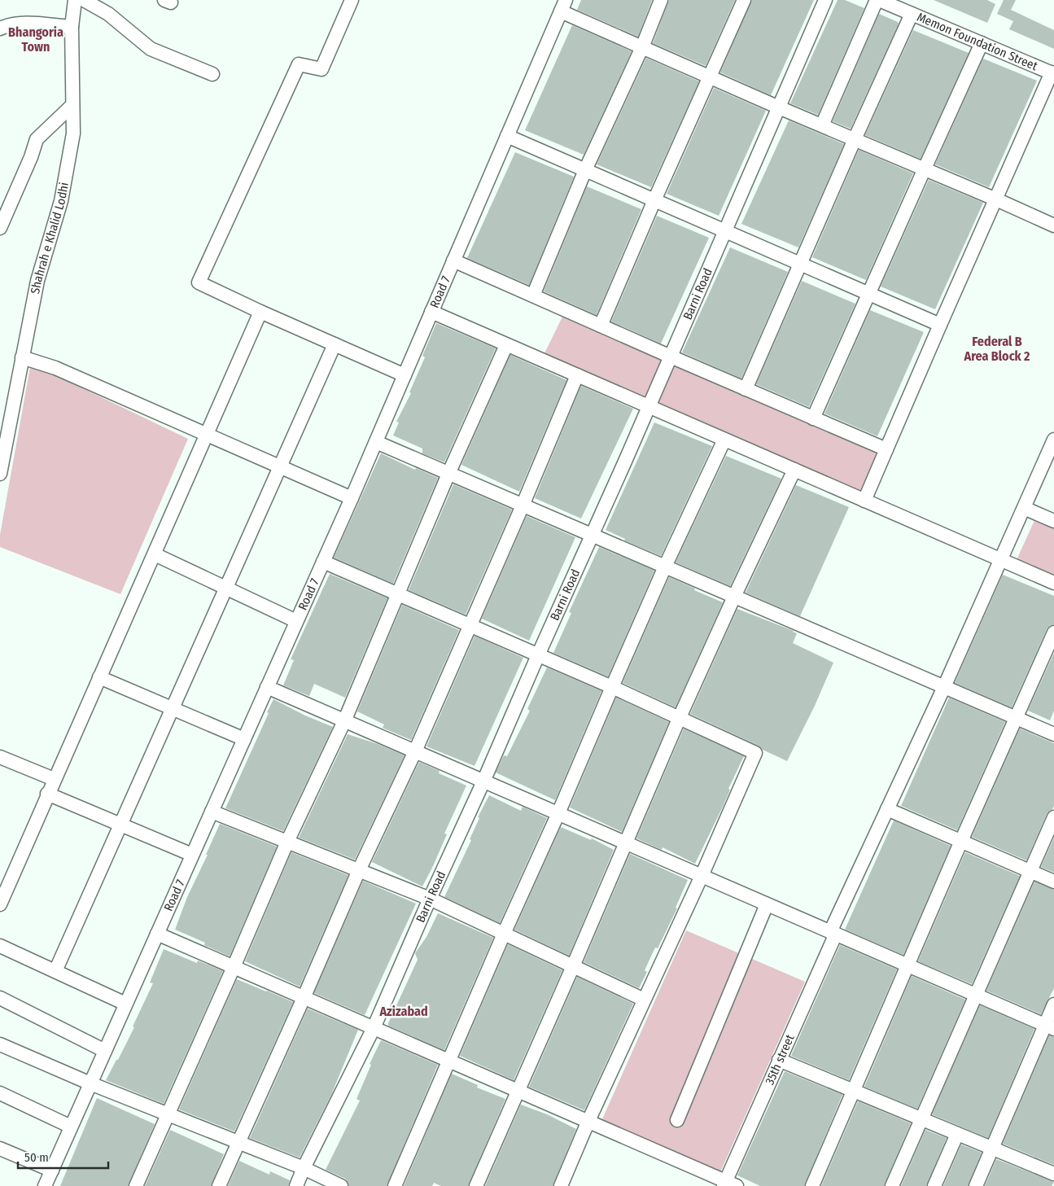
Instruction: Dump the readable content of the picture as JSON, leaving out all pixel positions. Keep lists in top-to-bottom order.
{
  "streets": {
    "street": [
      "Memon Foundation Street",
      "Shahrah e Khalid Lodhi",
      "Road 7",
      "Barni Road",
      "35th street"
    ]
  },
  "districts": ["Bhangoria Town", "Federal B Area Block 2", "Azizabad"],
  "scale_bar": "50 m"
}
